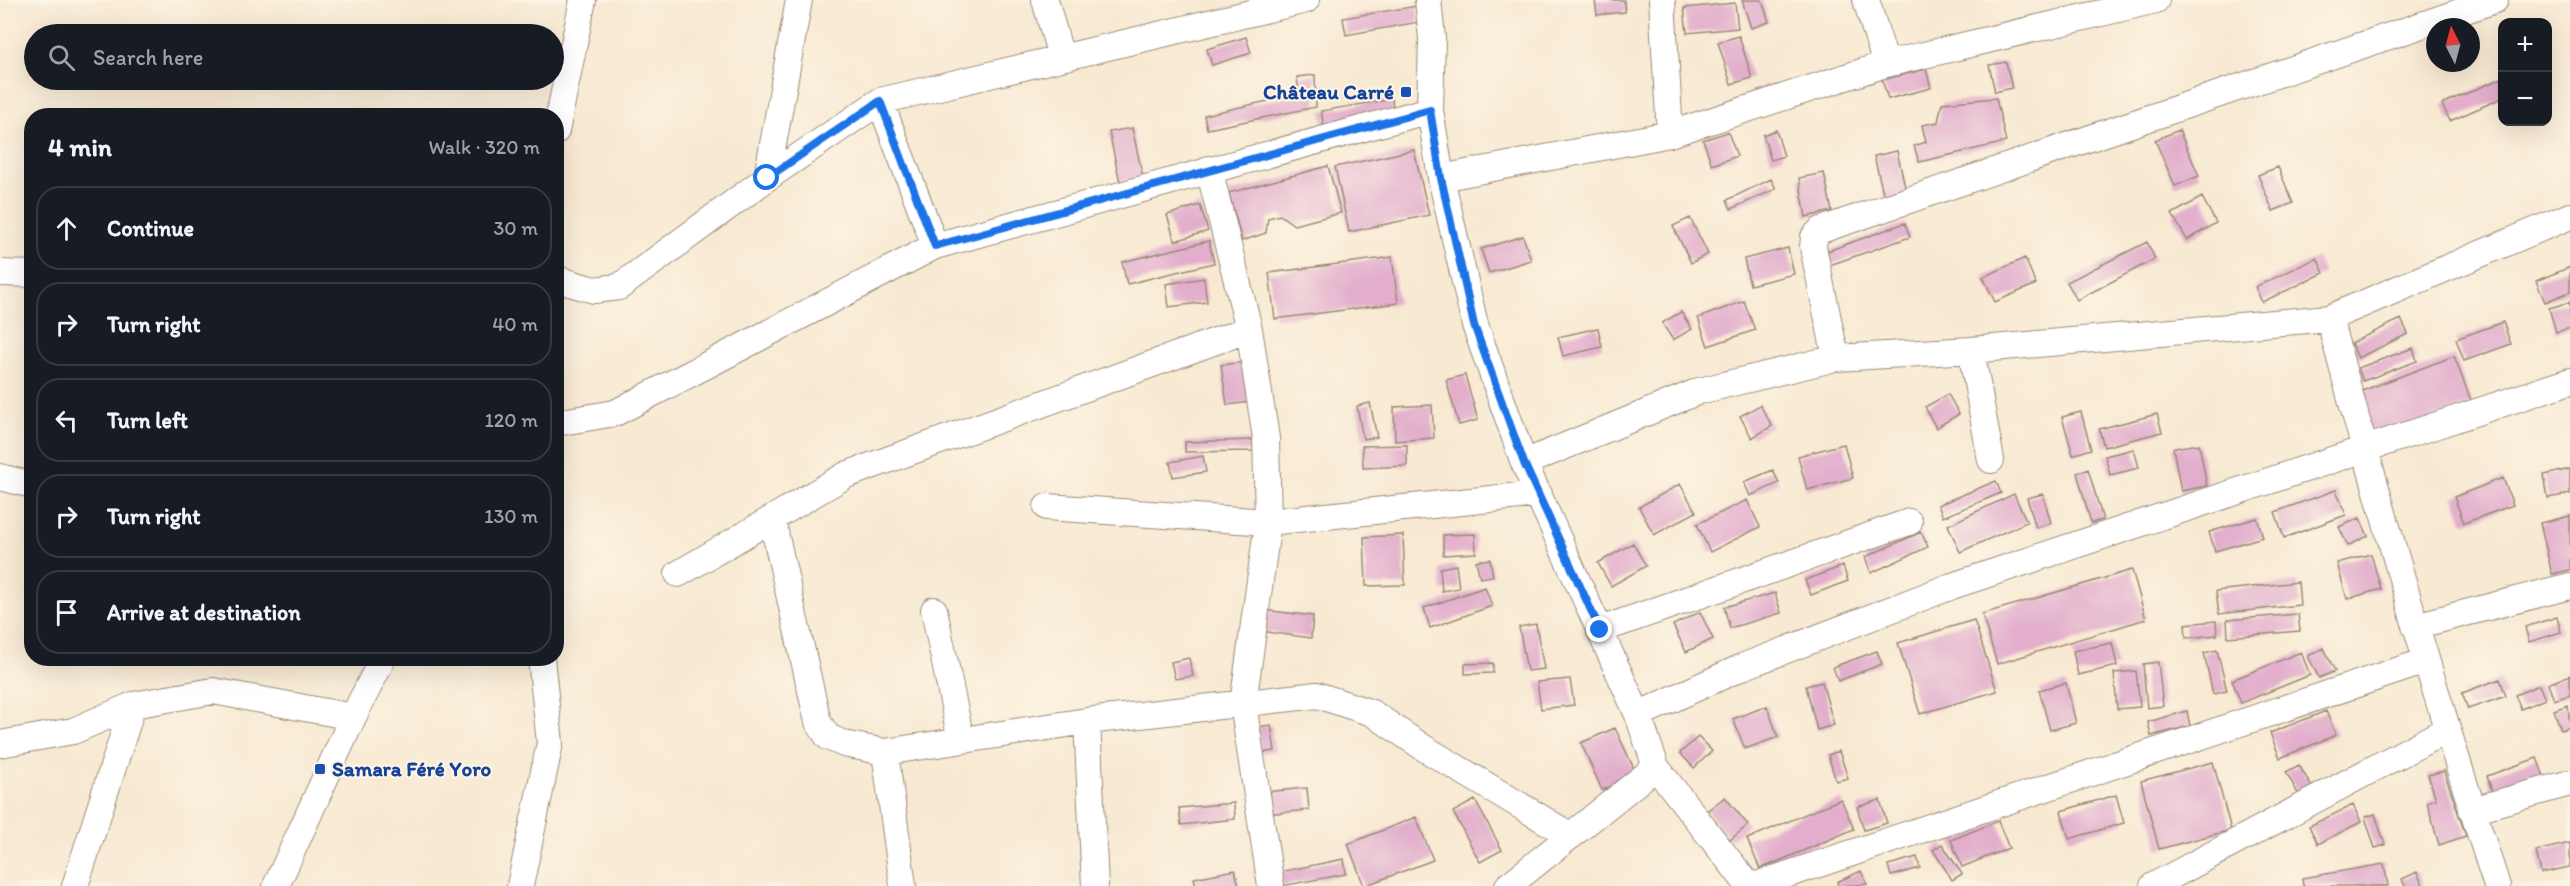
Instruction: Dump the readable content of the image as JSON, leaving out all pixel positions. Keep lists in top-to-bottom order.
{
  "places": {
    "transit": ["Château Carré", "Samara Féré Yoro"]
  },
  "north": "top",
  "page": {
    "map_buttons": ["+", "−"],
    "search": "Search here",
    "heading": ["4 min", "Walk · 320 m"],
    "list": [
      ["Continue", "30 m"],
      ["Turn right", "40 m"],
      ["Turn left", "120 m"],
      ["Turn right", "130 m"],
      "Arrive at destination"
    ]
  }
}
